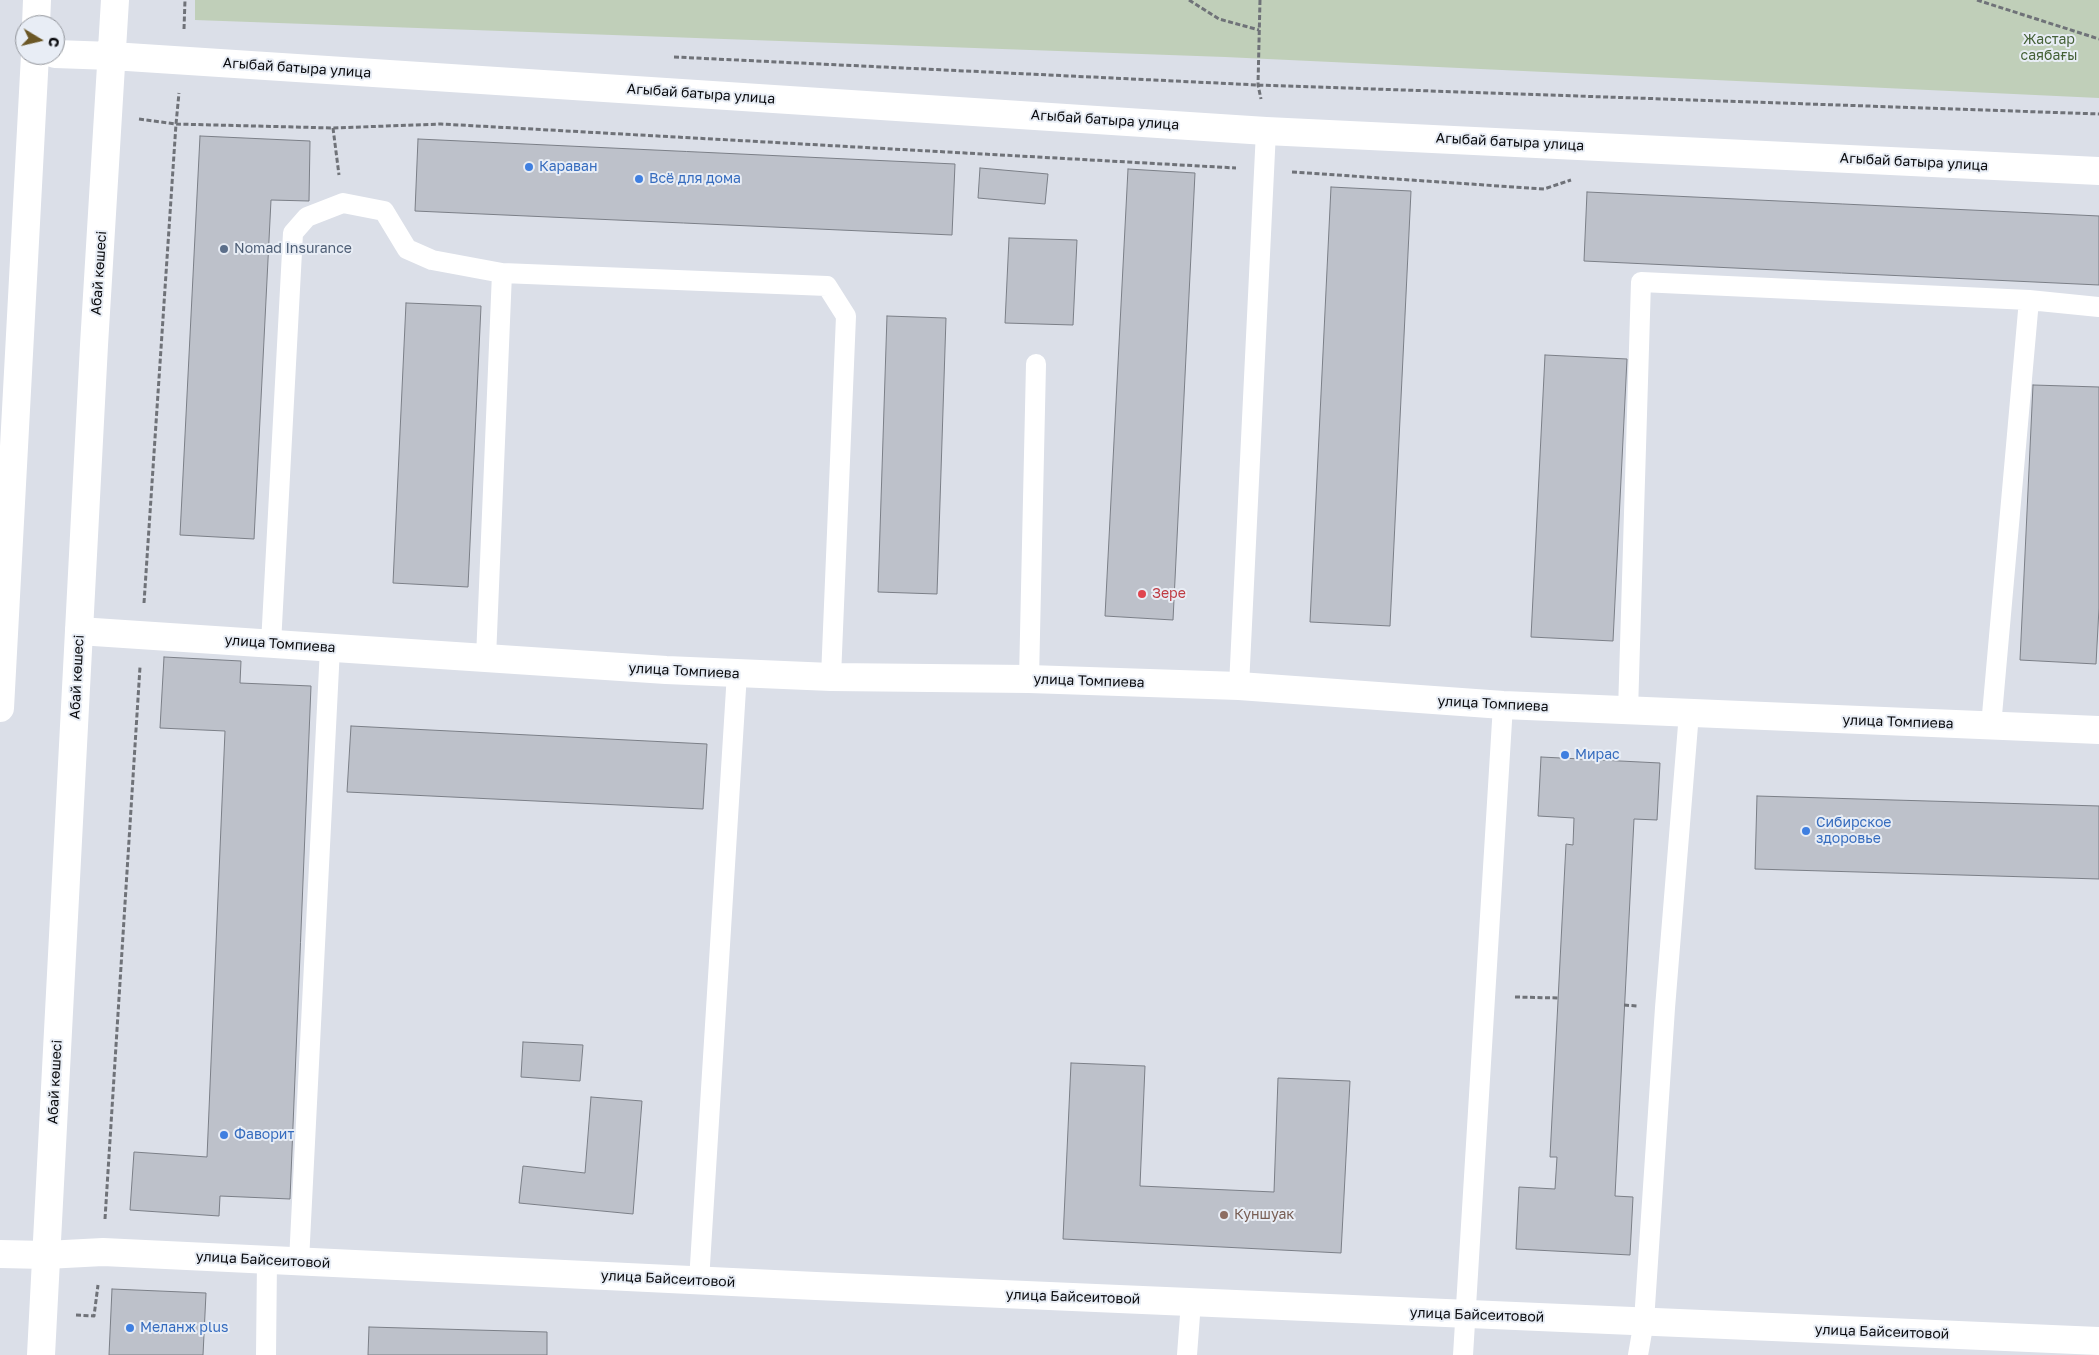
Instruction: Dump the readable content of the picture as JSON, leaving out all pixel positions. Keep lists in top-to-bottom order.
{
  "streets": {
    "street": [
      "Агыбай батыра улица",
      "Абай көшесі",
      "улица Томпиева",
      "улица Байсеитовой"
    ]
  },
  "crossings": [
    ["Агыбай батыра улица", "Абай көшесі"],
    ["Абай көшесі", "улица Томпиева"],
    ["Абай көшесі", "улица Байсеитовой"]
  ],
  "parks": ["Жастар саябағы"],
  "places": [
    "Караван",
    "Всё для дома",
    "Nomad Insurance",
    "Зере",
    "Мирас",
    "Сибирское здоровье",
    "Фаворит",
    "Куншуак",
    "Меланж plus"
  ],
  "north": "right"
}
